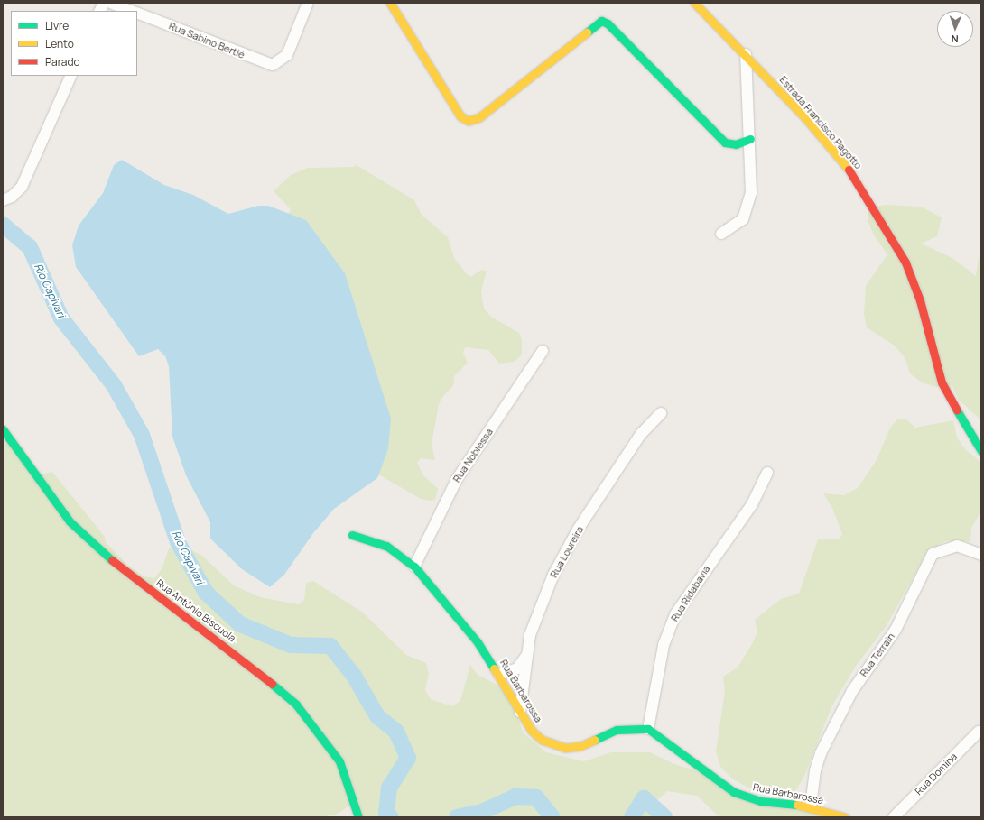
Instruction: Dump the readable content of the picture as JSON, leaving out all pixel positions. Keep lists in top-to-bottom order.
{
  "streets": {
    "street": [
      "Rua Sabino Bertié",
      "Estrada Francisco Pagotto",
      "Rua Noblessa",
      "Rua Loureira",
      "Rua Ridabavia",
      "Rua Antônio Biscuola",
      "Rua Terrain",
      "Rua Barbarossa",
      "Rua Domina"
    ]
  },
  "crossings": [
    ["Rua Noblessa", "Rua Barbarossa"],
    ["Rua Loureira", "Rua Barbarossa"],
    ["Rua Ridabavia", "Rua Barbarossa"],
    ["Rua Terrain", "Rua Barbarossa"]
  ],
  "water": ["Rio Capivari"],
  "legend": ["Livre", "Lento", "Parado"],
  "north": "bottom"
}
